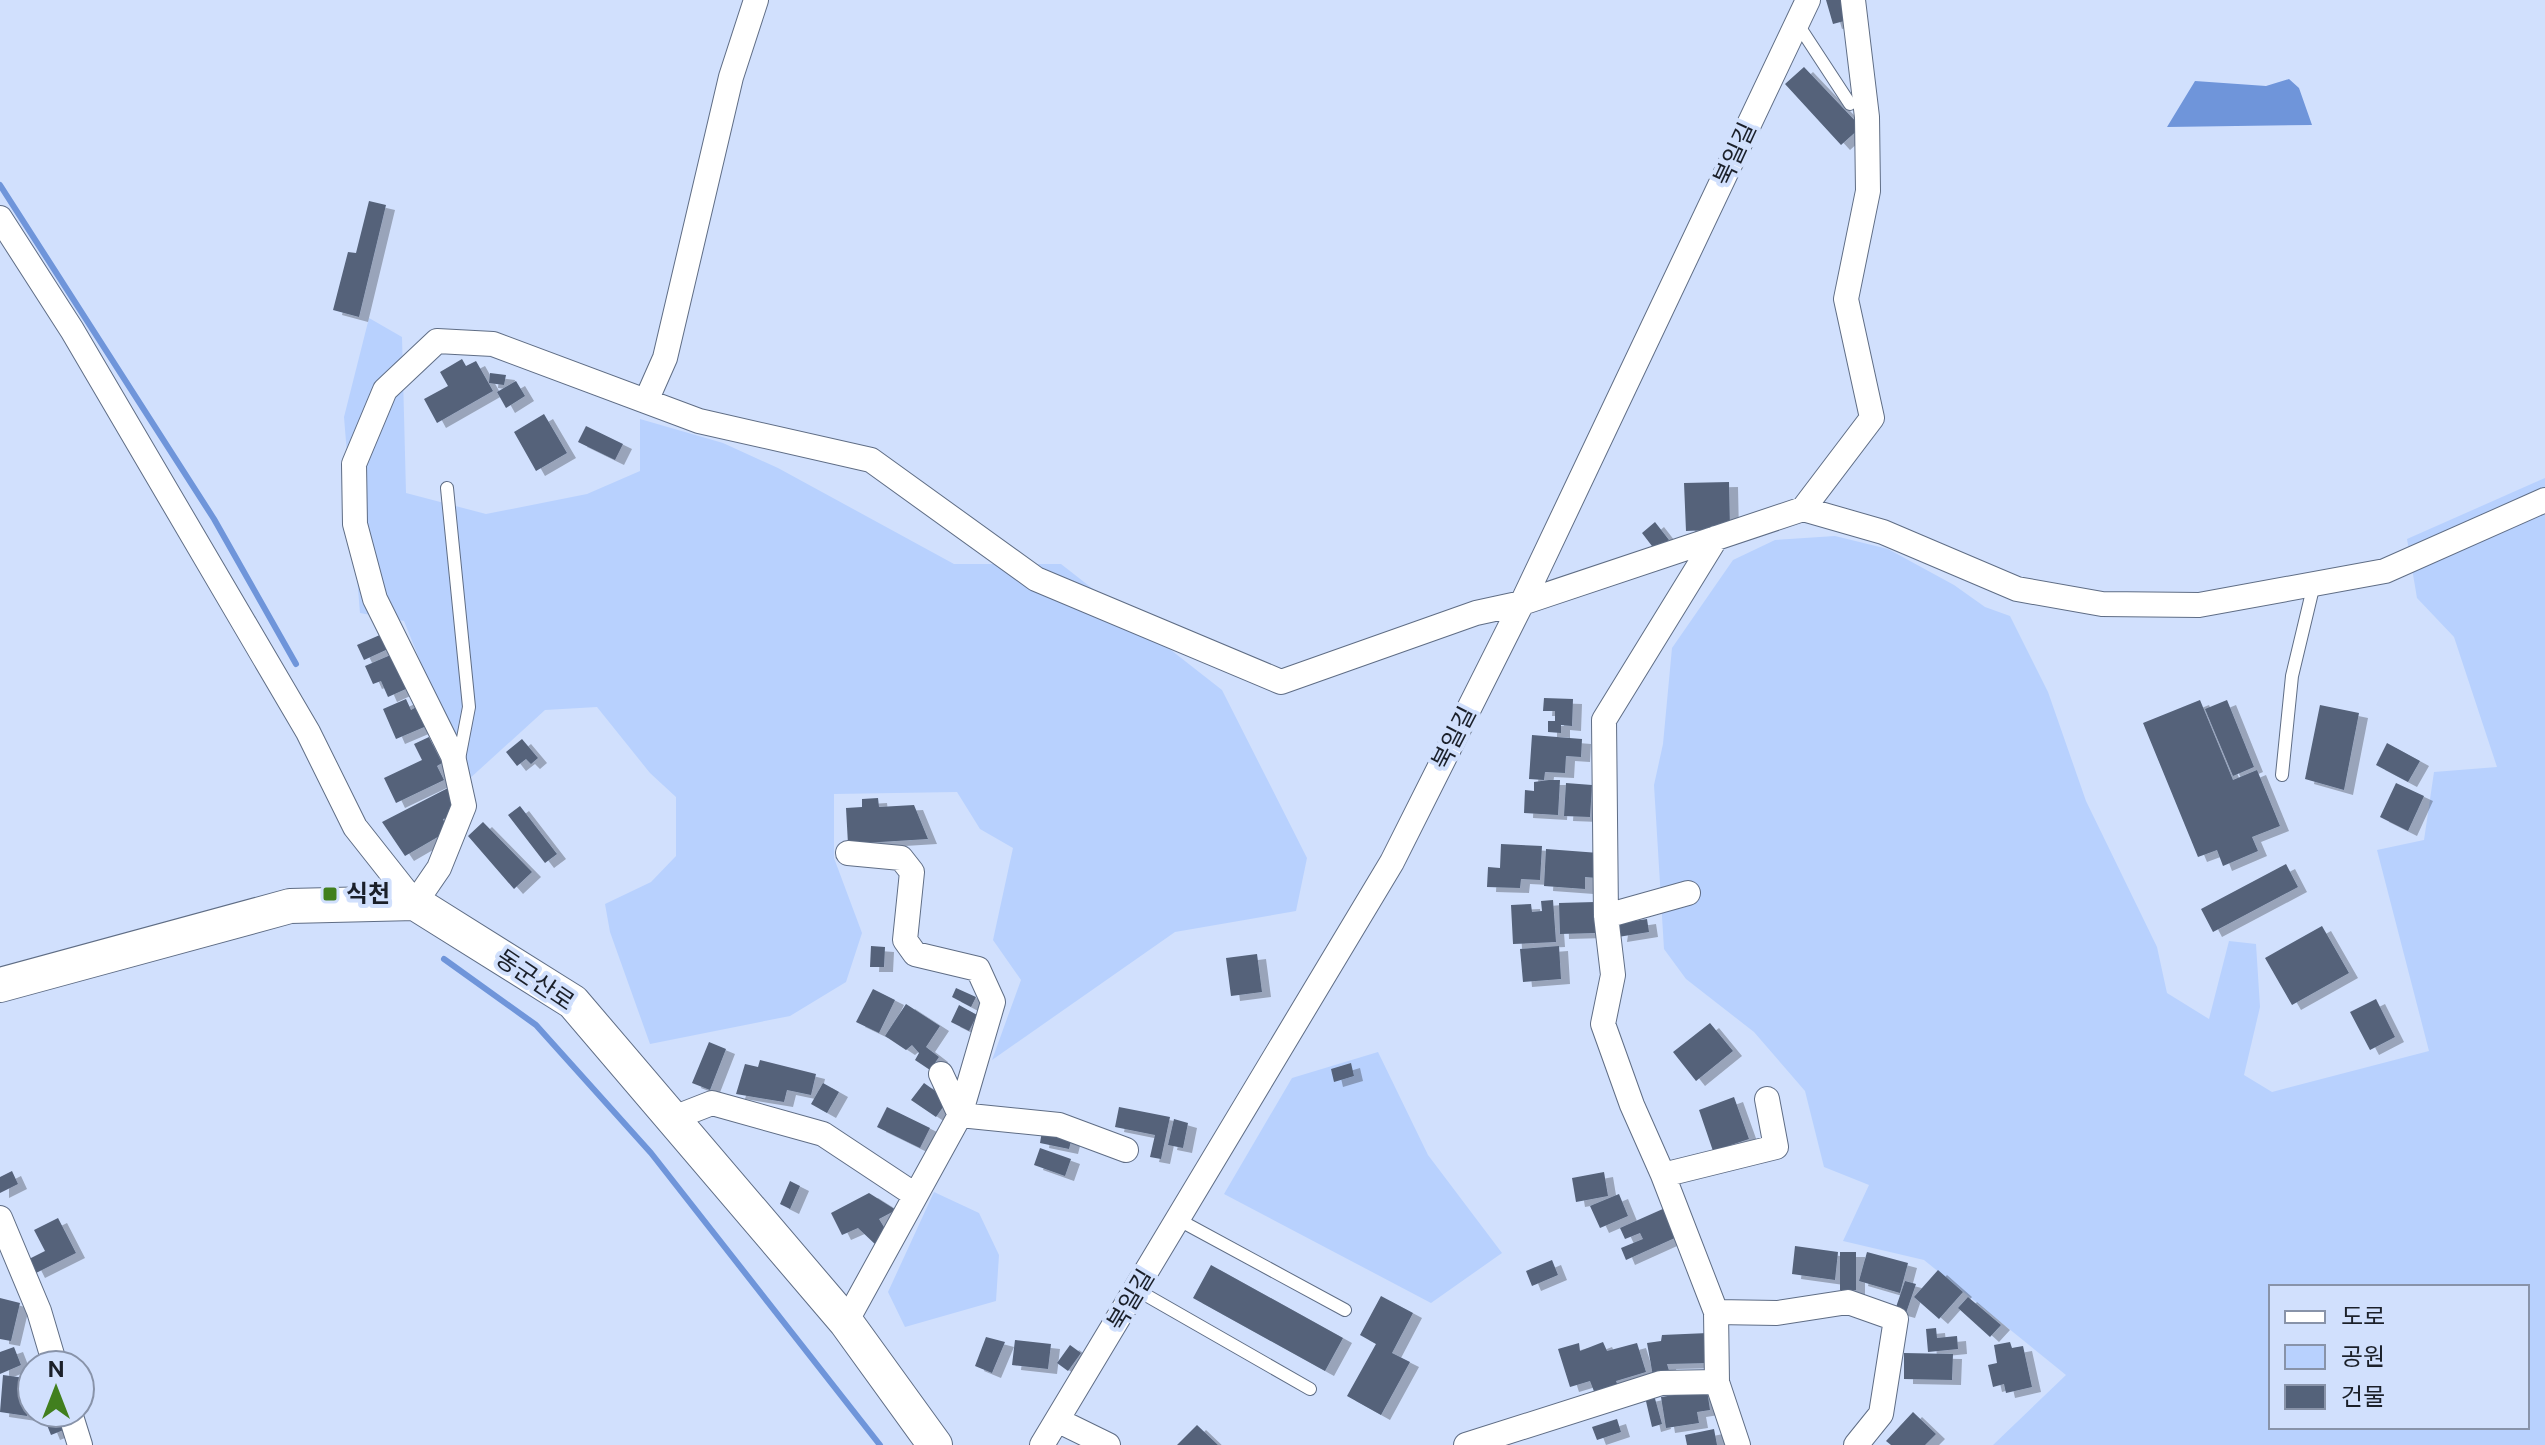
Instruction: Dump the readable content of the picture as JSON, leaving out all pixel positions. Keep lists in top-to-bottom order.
{
  "streets": {
    "street": ["북일길", "동군산로"]
  },
  "places": {
    "transit": ["식천"]
  },
  "legend": ["도로", "공원", "건물"],
  "north": "top"
}
